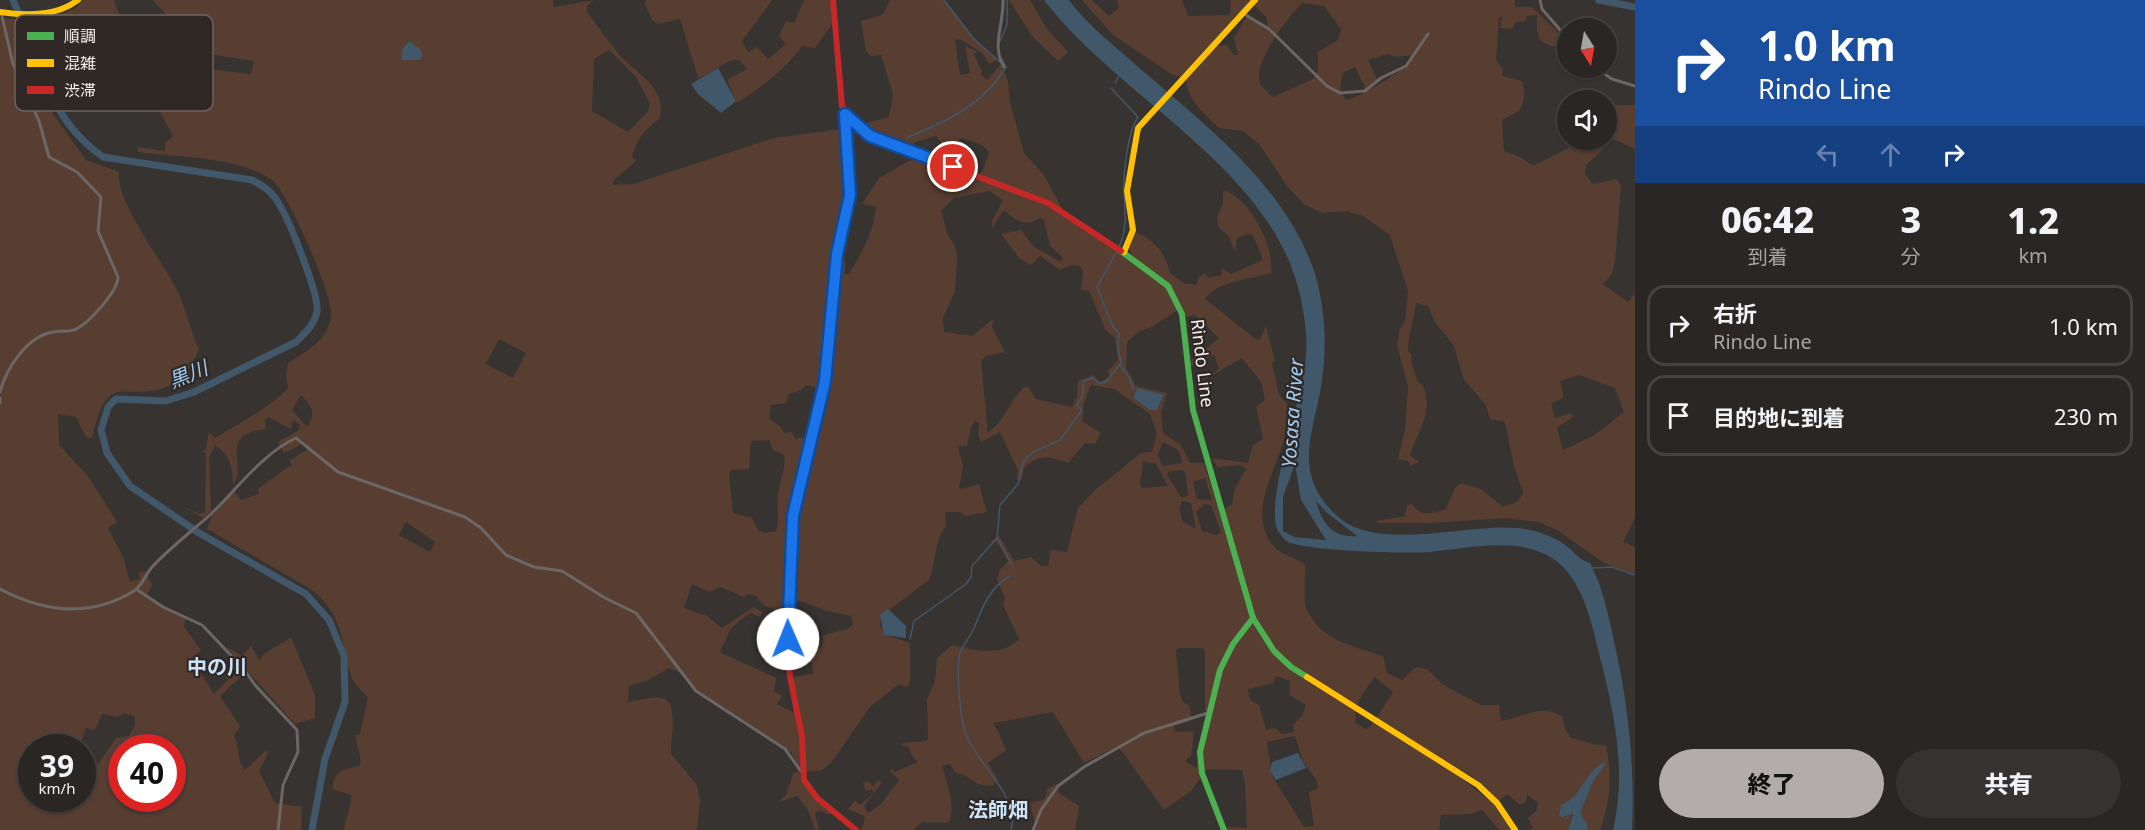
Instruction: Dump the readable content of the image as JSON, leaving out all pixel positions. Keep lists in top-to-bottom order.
{
  "streets": {
    "street": ["Rindo Line"]
  },
  "districts": ["中の川", "法師畑"],
  "water": ["黒川", "Yosasa River"],
  "legend": ["順調", "混雑", "渋滞"],
  "north": "bottom",
  "page": {
    "turn": ["1.0 km", "Rindo Line"],
    "eta": [
      "06:42",
      "到着",
      "3",
      "分",
      "1.2",
      "km"
    ],
    "list": [
      {
        "name": "右折",
        "note": "Rindo Line",
        "value": "1.0 km"
      },
      {
        "name": "目的地に到着",
        "value": "230 m"
      }
    ],
    "speed": "39 km/h",
    "limit": "40",
    "buttons": ["終了", "共有"]
  }
}
